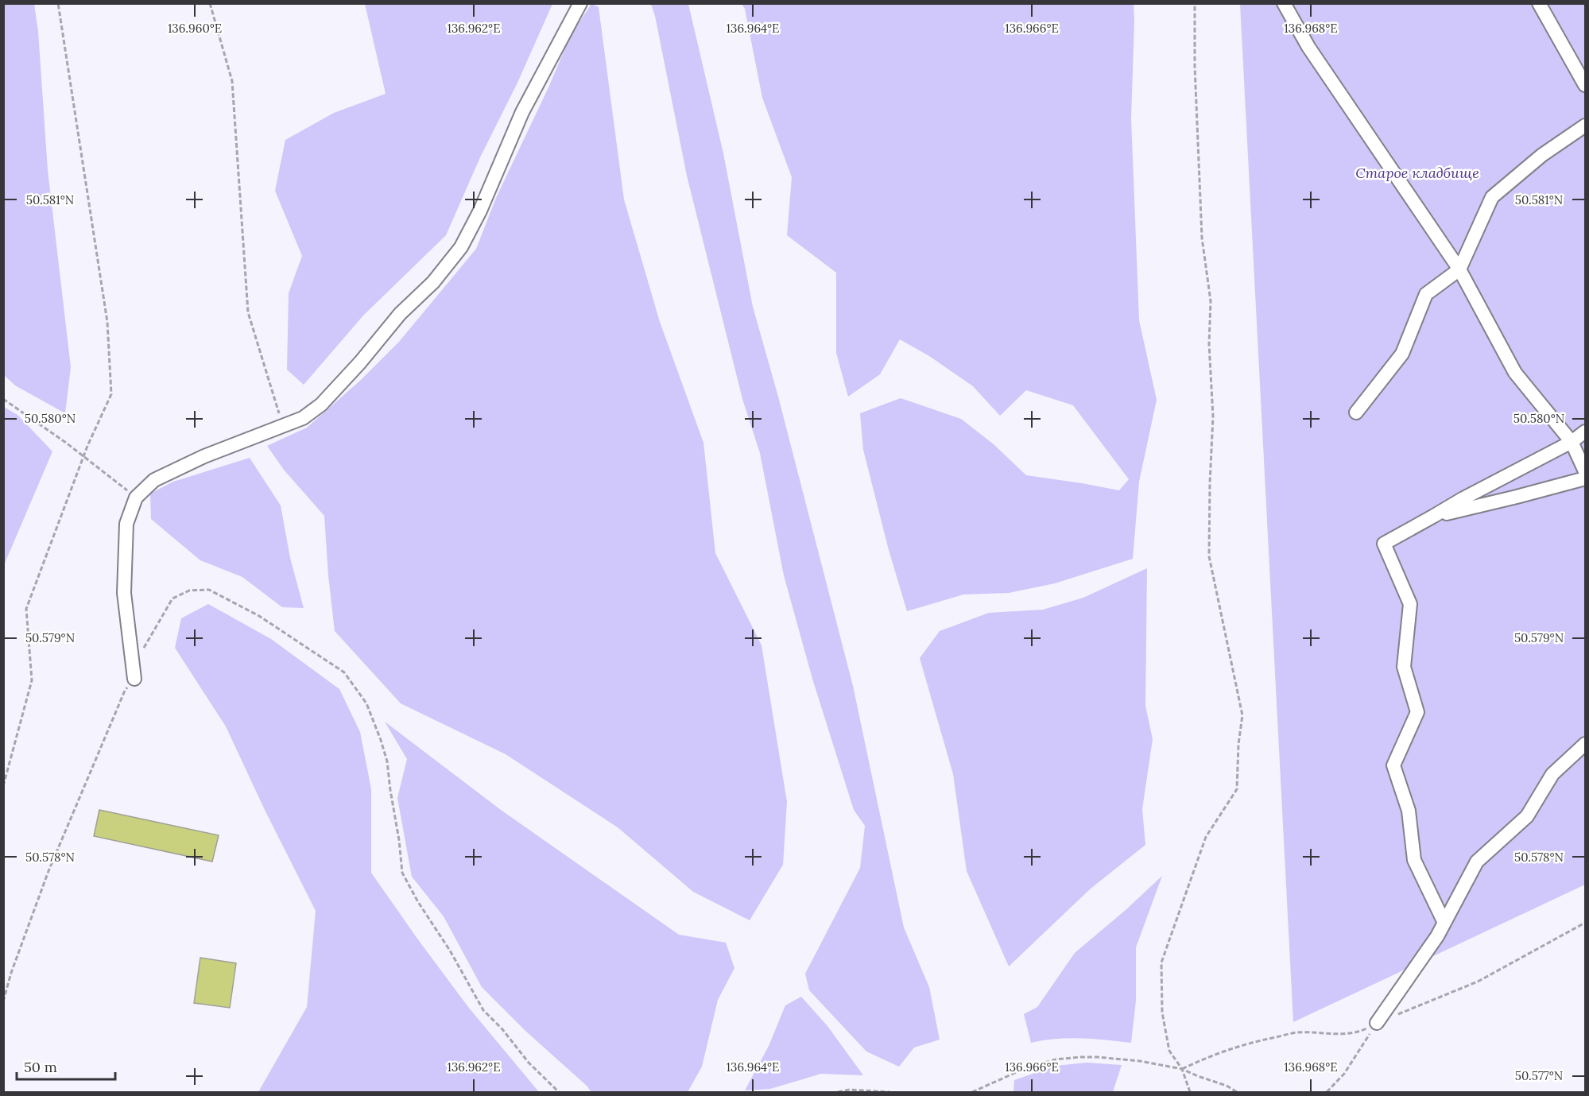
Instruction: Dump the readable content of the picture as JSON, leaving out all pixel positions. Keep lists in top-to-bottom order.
{
  "parks": ["Старое кладбище"],
  "scale_bar": "50 m",
  "coordinates": [
    "136.960°E",
    "136.962°E",
    "136.964°E",
    "136.966°E",
    "136.968°E",
    "50.581°N",
    "50.580°N",
    "50.579°N",
    "50.578°N",
    "50.577°N"
  ]
}
